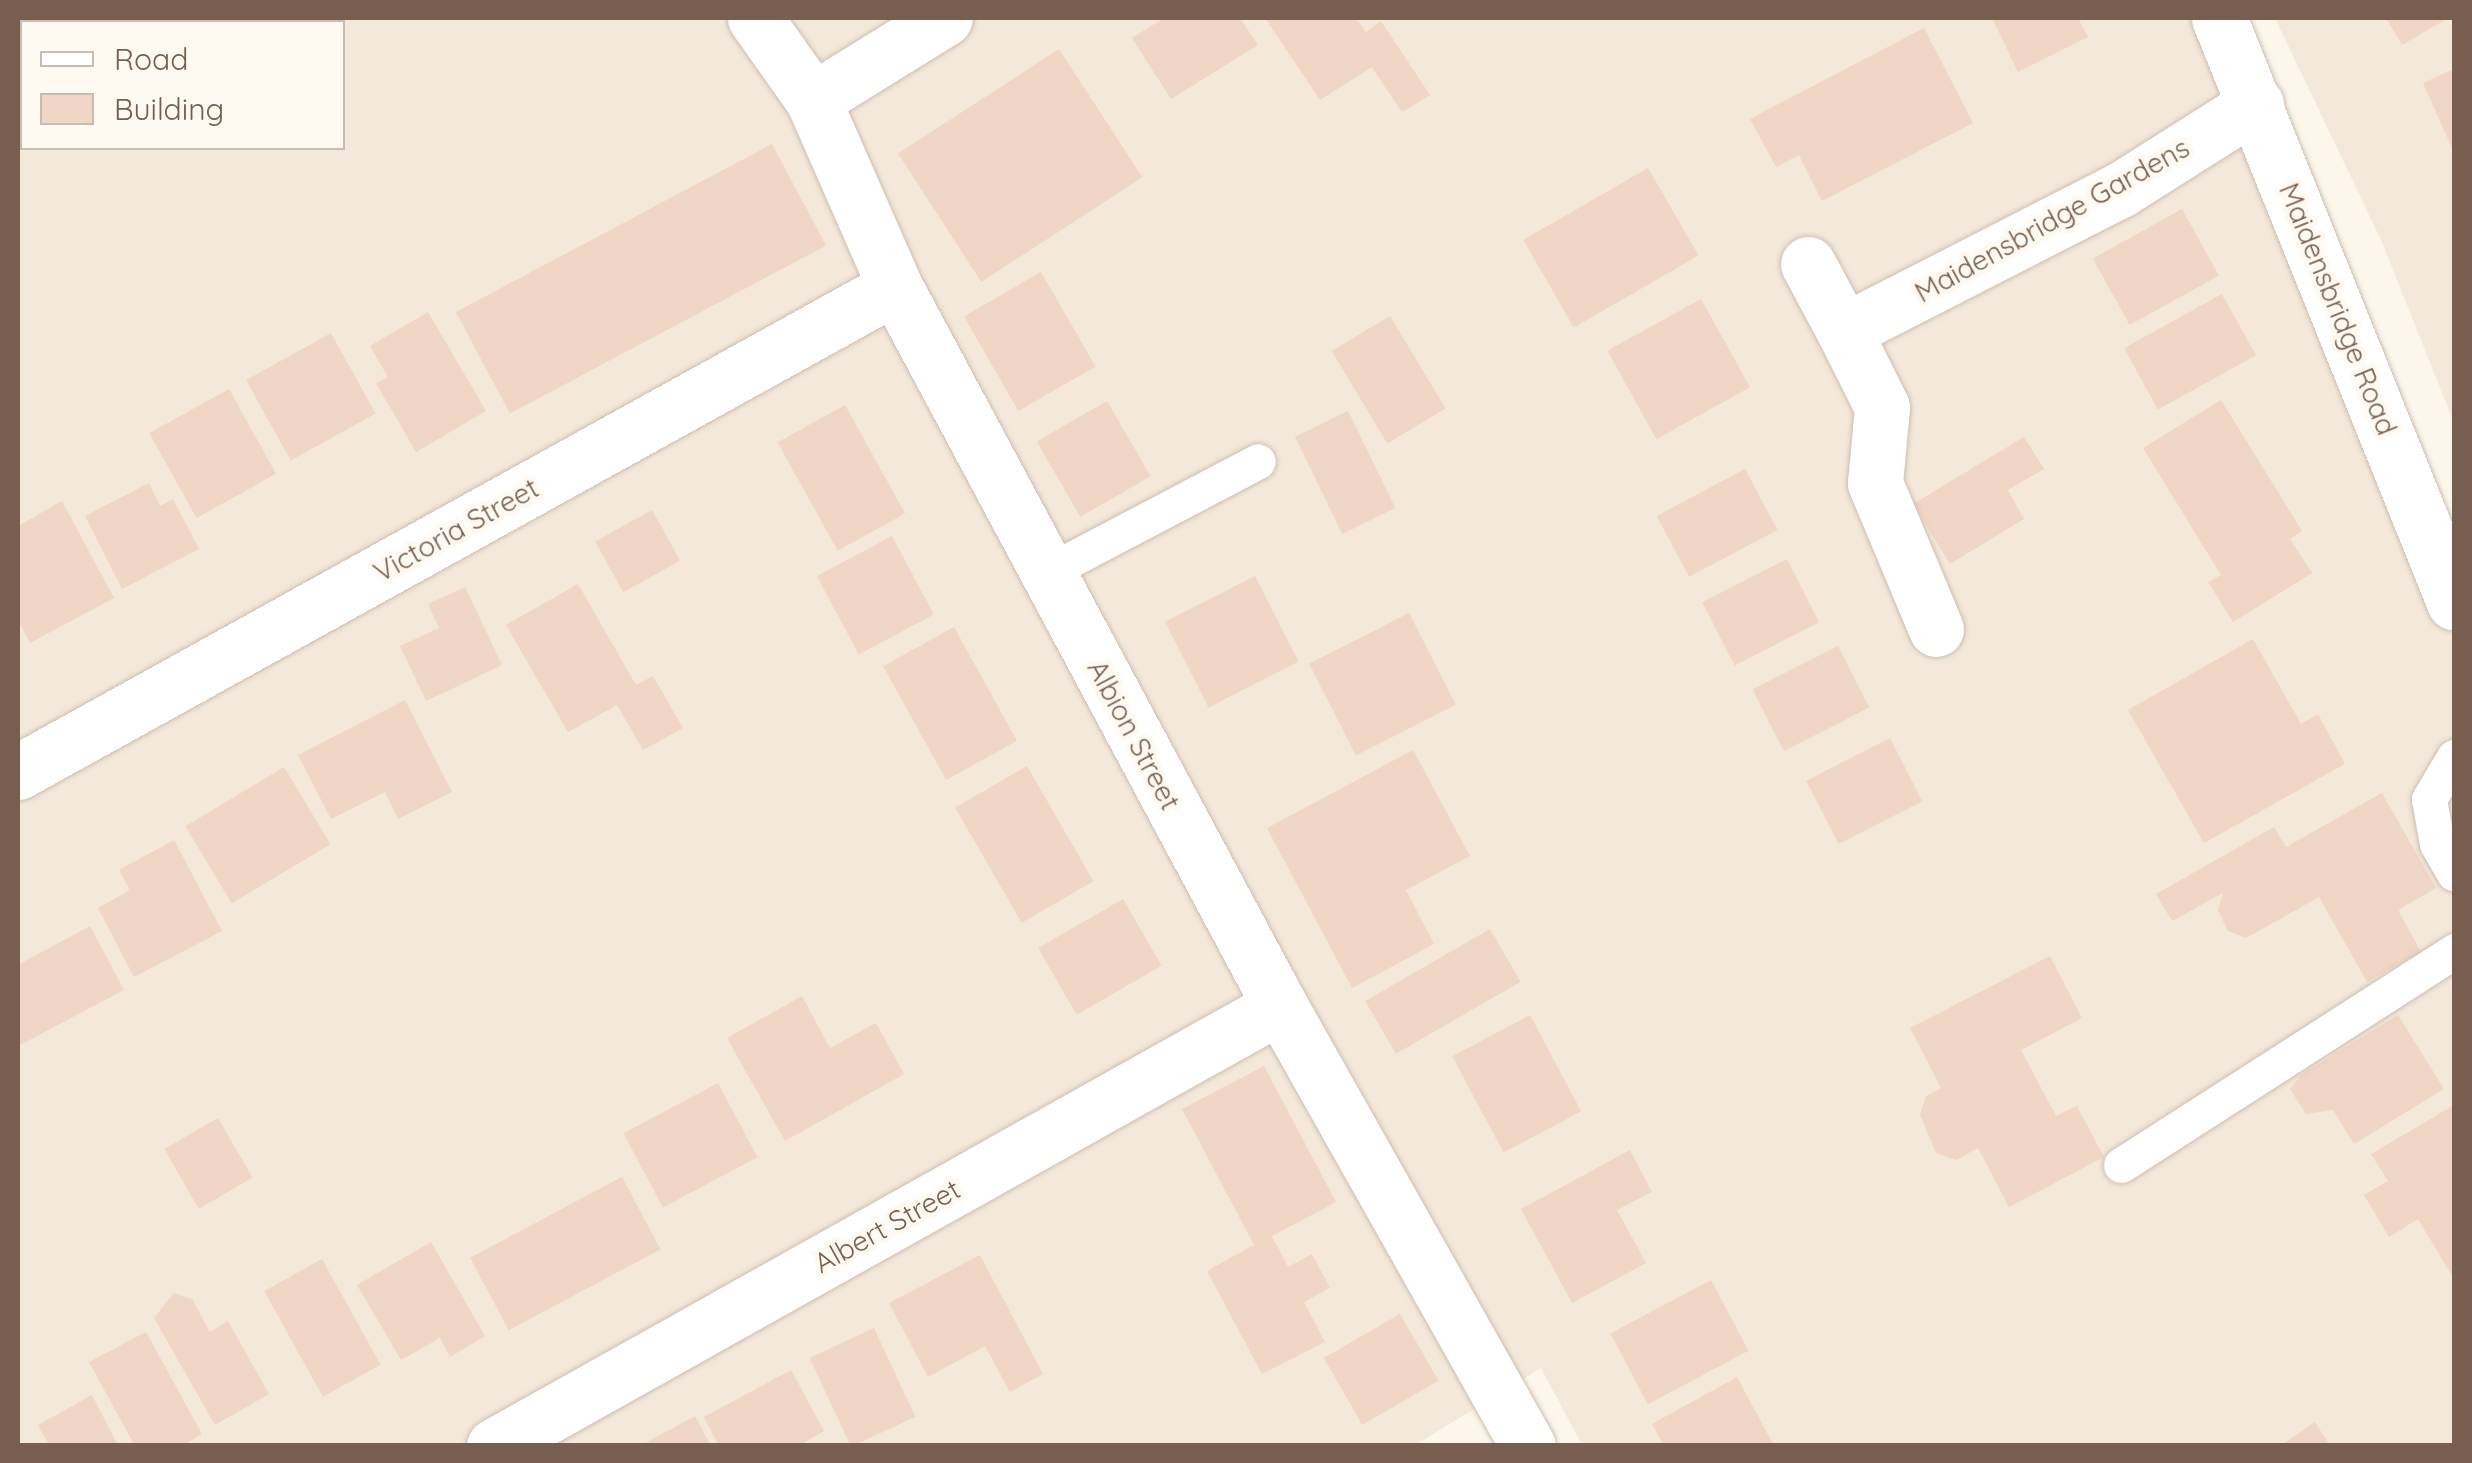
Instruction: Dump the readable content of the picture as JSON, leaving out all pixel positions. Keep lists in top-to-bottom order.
{
  "streets": {
    "street": [
      "Maidensbridge Gardens",
      "Maidensbridge Road",
      "Victoria Street",
      "Albion Street",
      "Albert Street"
    ]
  },
  "crossings": [
    ["Maidensbridge Gardens", "Maidensbridge Road"],
    ["Victoria Street", "Albion Street"],
    ["Albion Street", "Albert Street"]
  ],
  "legend": ["Road", "Building"]
}
